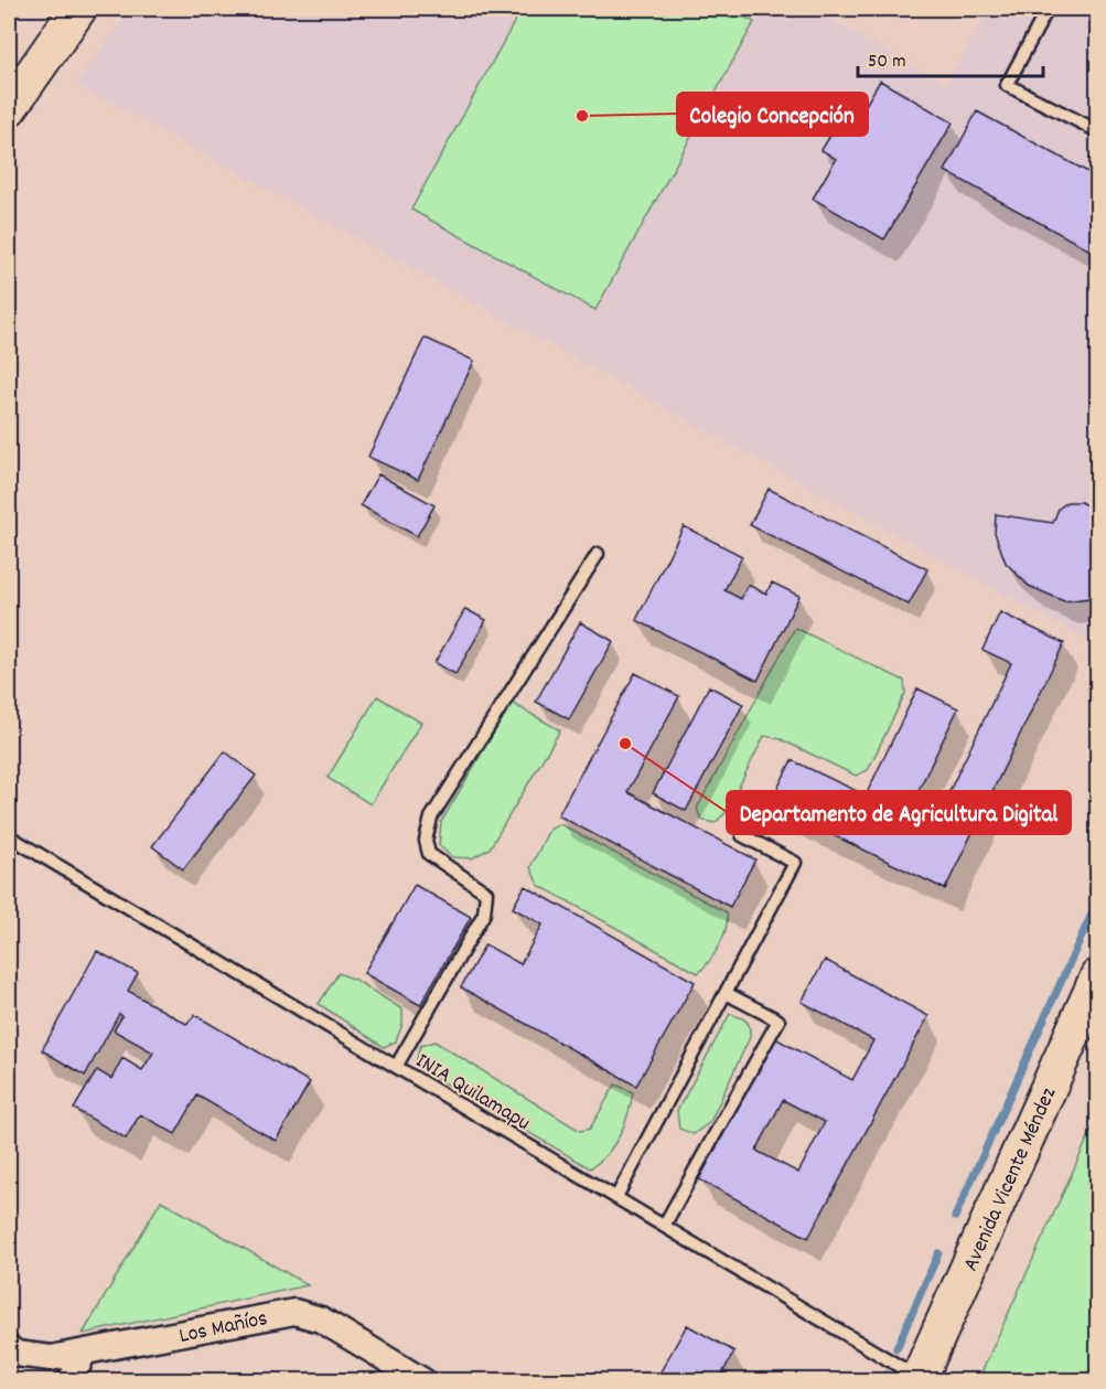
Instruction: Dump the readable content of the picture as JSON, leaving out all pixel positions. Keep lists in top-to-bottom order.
{
  "streets": {
    "main road": ["Avenida Vicente Méndez"],
    "street": ["Los Mañíos"],
    "lane": ["INIA Quilamapu"]
  },
  "crossings": [
    ["INIA Quilamapu", "Avenida Vicente Méndez"]
  ],
  "places": ["Colegio Concepción", "Departamento de Agricultura Digital"],
  "scale_bar": "50 m"
}
